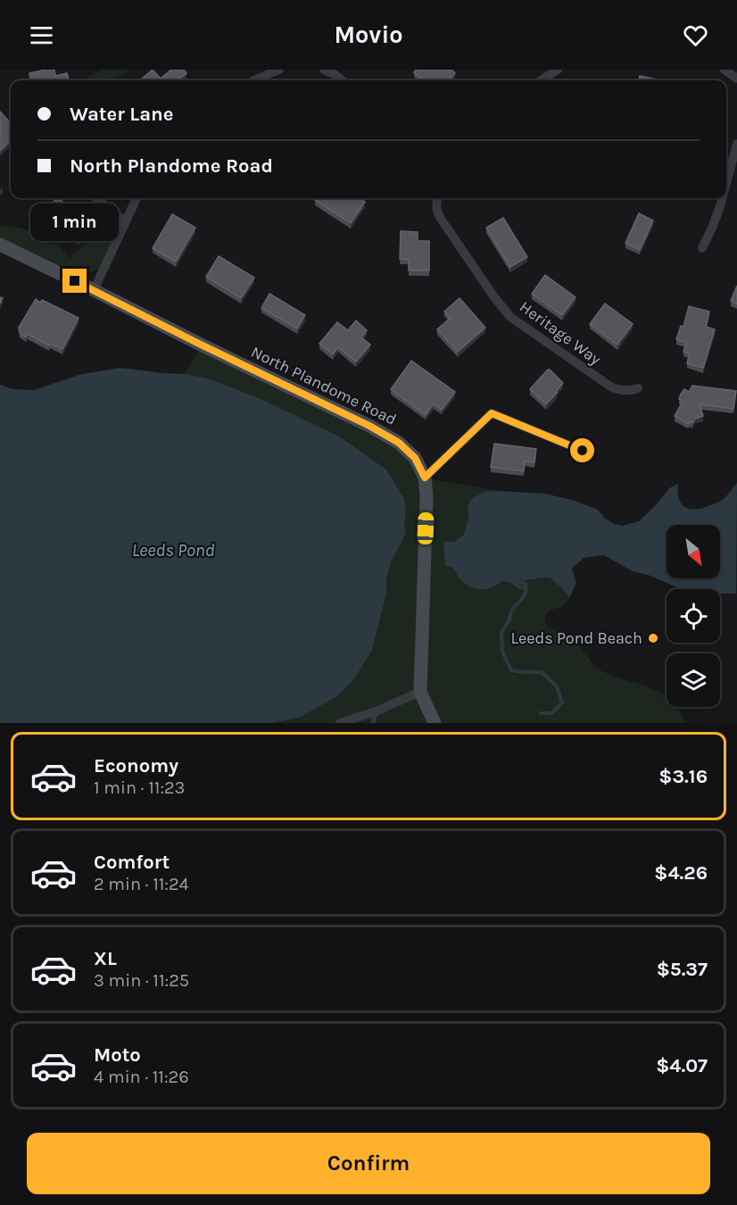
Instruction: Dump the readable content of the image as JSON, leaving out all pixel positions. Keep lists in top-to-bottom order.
{
  "streets": {
    "main road": ["North Plandome Road"],
    "street": ["Heritage Way"]
  },
  "water": ["Leeds Pond"],
  "places": ["Leeds Pond Beach"],
  "north": "bottom right",
  "page": {
    "header": "Movio",
    "banner": ["Water Lane", "North Plandome Road"],
    "bubble": "1 min",
    "list": [
      {
        "name": "Economy",
        "note": "1 min · 11:23",
        "value": "$3.16"
      },
      {
        "name": "Comfort",
        "note": "2 min · 11:24",
        "value": "$4.26"
      },
      {
        "name": "XL",
        "note": "3 min · 11:25",
        "value": "$5.37"
      },
      {
        "name": "Moto",
        "note": "4 min · 11:26",
        "value": "$4.07"
      }
    ],
    "buttons": "Confirm"
  }
}
